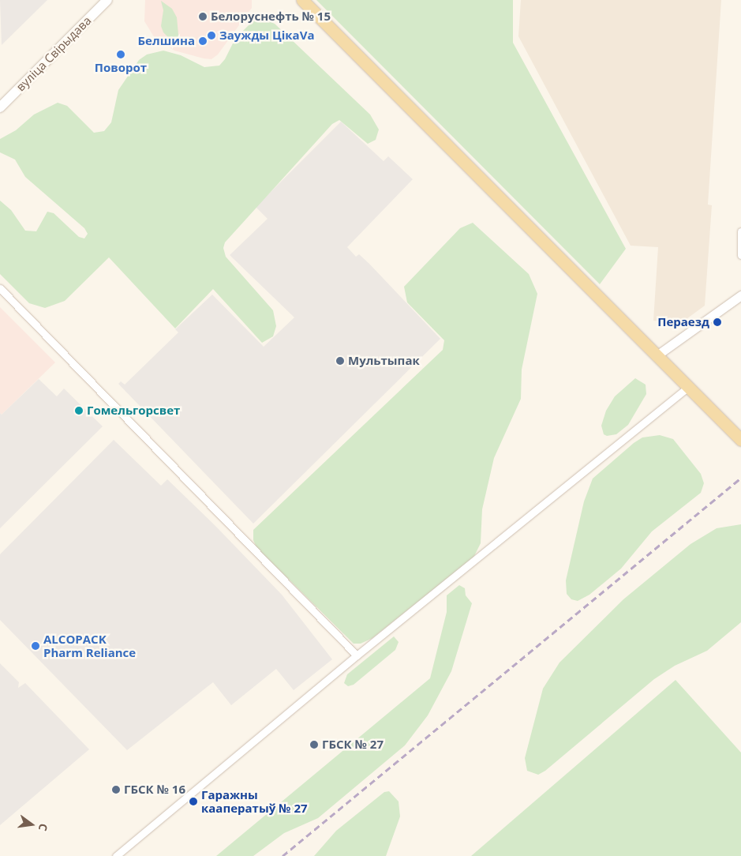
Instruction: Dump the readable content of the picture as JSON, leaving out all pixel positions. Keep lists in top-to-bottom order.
{
  "streets": {
    "main road": ["вуліца Свірыдава"]
  },
  "places": [
    "Белоруснефть № 15",
    "Заужды ЦікаVа",
    "Белшина",
    "Поворот",
    "Пераезд",
    "Мультыпак",
    "Гомельгорсвет",
    "ALCOPACK Pharm Reliance",
    "ГБСК № 27",
    "ГБСК № 16",
    "Гаражны кааператыў № 27"
  ],
  "north": "right"
}
